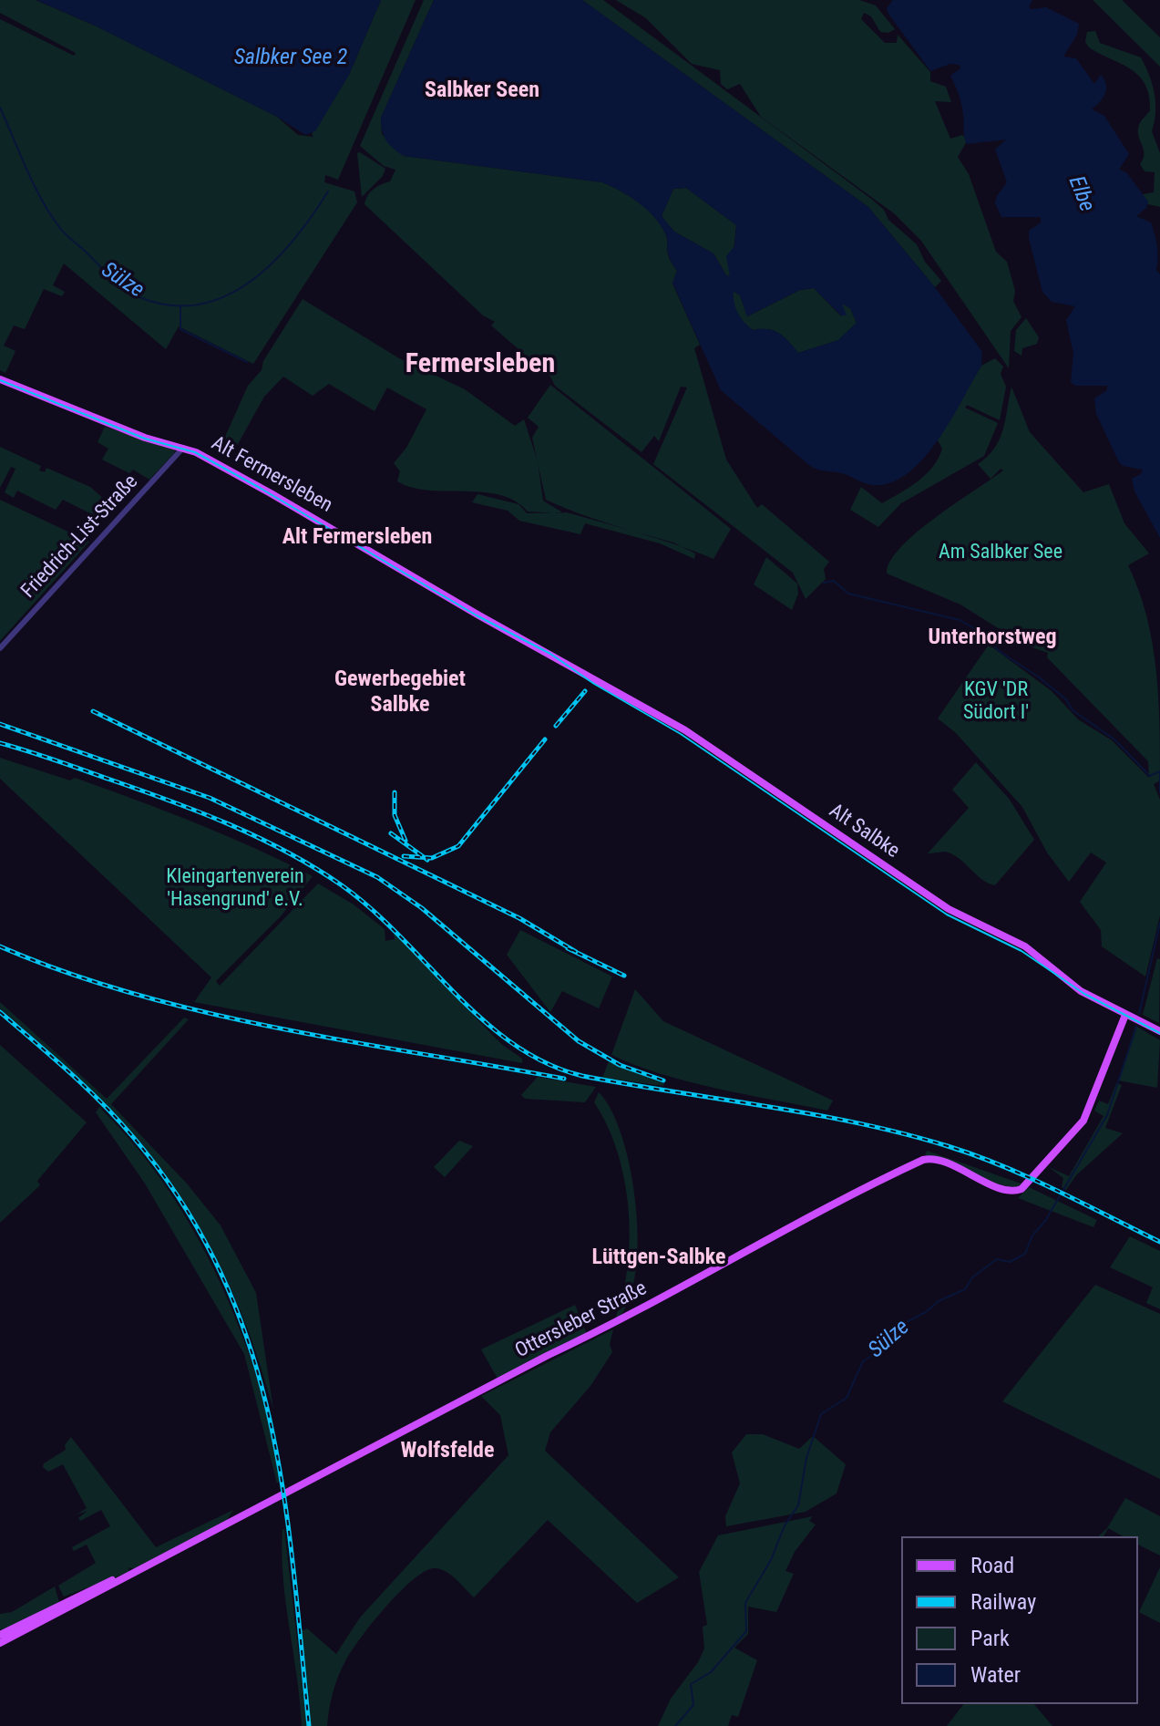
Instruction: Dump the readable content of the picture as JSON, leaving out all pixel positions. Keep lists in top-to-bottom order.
{
  "streets": {
    "main road": ["Alt Fermersleben", "Alt Salbke", "Ottersleber Straße"],
    "street": ["Friedrich-List-Straße"]
  },
  "crossings": [
    ["Alt Fermersleben", "Friedrich-List-Straße"],
    ["Alt Fermersleben", "Alt Salbke"],
    ["Alt Salbke", "Ottersleber Straße"]
  ],
  "districts": [
    "Salbker Seen",
    "Fermersleben",
    "Alt Fermersleben",
    "Unterhorstweg",
    "Gewerbegebiet Salbke",
    "Lüttgen-Salbke",
    "Wolfsfelde"
  ],
  "water": ["Salbker See 2", "Elbe", "Sülze"],
  "parks": ["Am Salbker See", "KGV 'DR Südort I'", "Kleingartenverein 'Hasengrund' e.V."],
  "legend": [
    "Road",
    "Railway",
    "Park",
    "Water"
  ]
}
